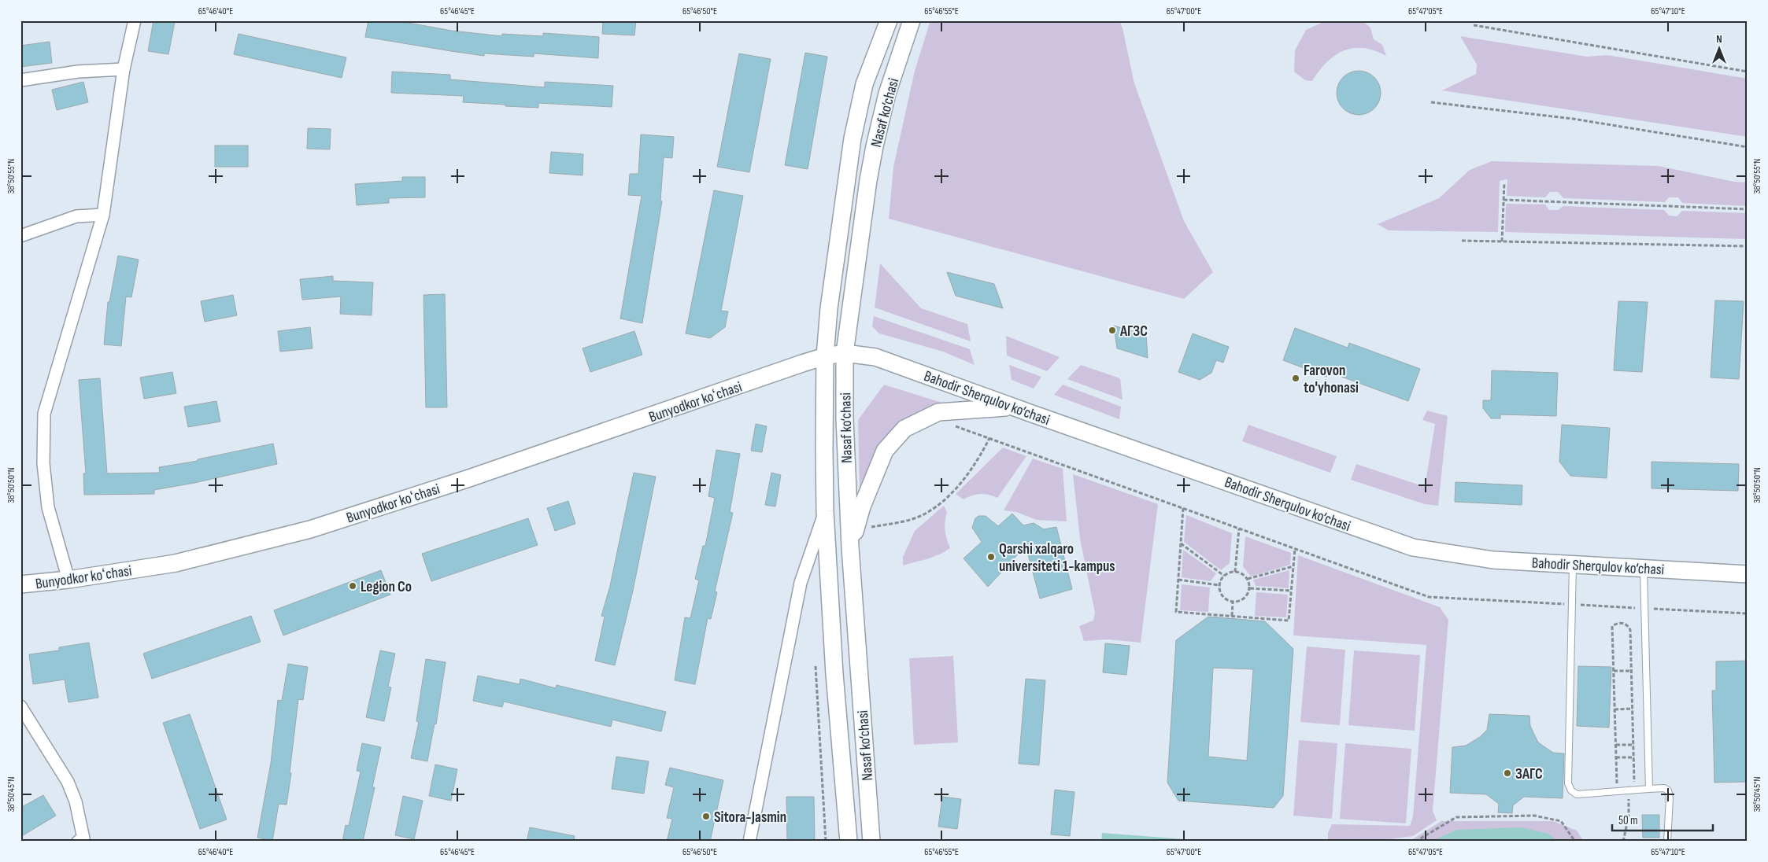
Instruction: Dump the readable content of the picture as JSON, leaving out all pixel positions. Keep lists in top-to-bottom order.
{
  "streets": {
    "main road": ["Nasaf ko‘chasi", "Bahodir Sherqulov ko‘chasi", "Bunyodkor koʻchasi"]
  },
  "crossings": [
    ["Nasaf ko‘chasi", "Bahodir Sherqulov ko‘chasi"],
    ["Nasaf ko‘chasi", "Bunyodkor koʻchasi"],
    ["Bahodir Sherqulov ko‘chasi", "Bunyodkor koʻchasi"]
  ],
  "places": [
    "АГЗС",
    "Farovon to'yhonasi",
    "Qarshi xalqaro universiteti 1-kampus",
    "Legion Co",
    "ЗАГС",
    "Sitora-Jasmin"
  ],
  "scale_bar": "50 m",
  "north": "top",
  "coordinates": [
    "65°46'40\"E",
    "65°46'45\"E",
    "65°46'50\"E",
    "65°46'55\"E",
    "65°47'00\"E",
    "65°47'05\"E",
    "65°47'10\"E",
    "38°50'55\"N",
    "38°50'50\"N",
    "38°50'45\"N"
  ]
}
